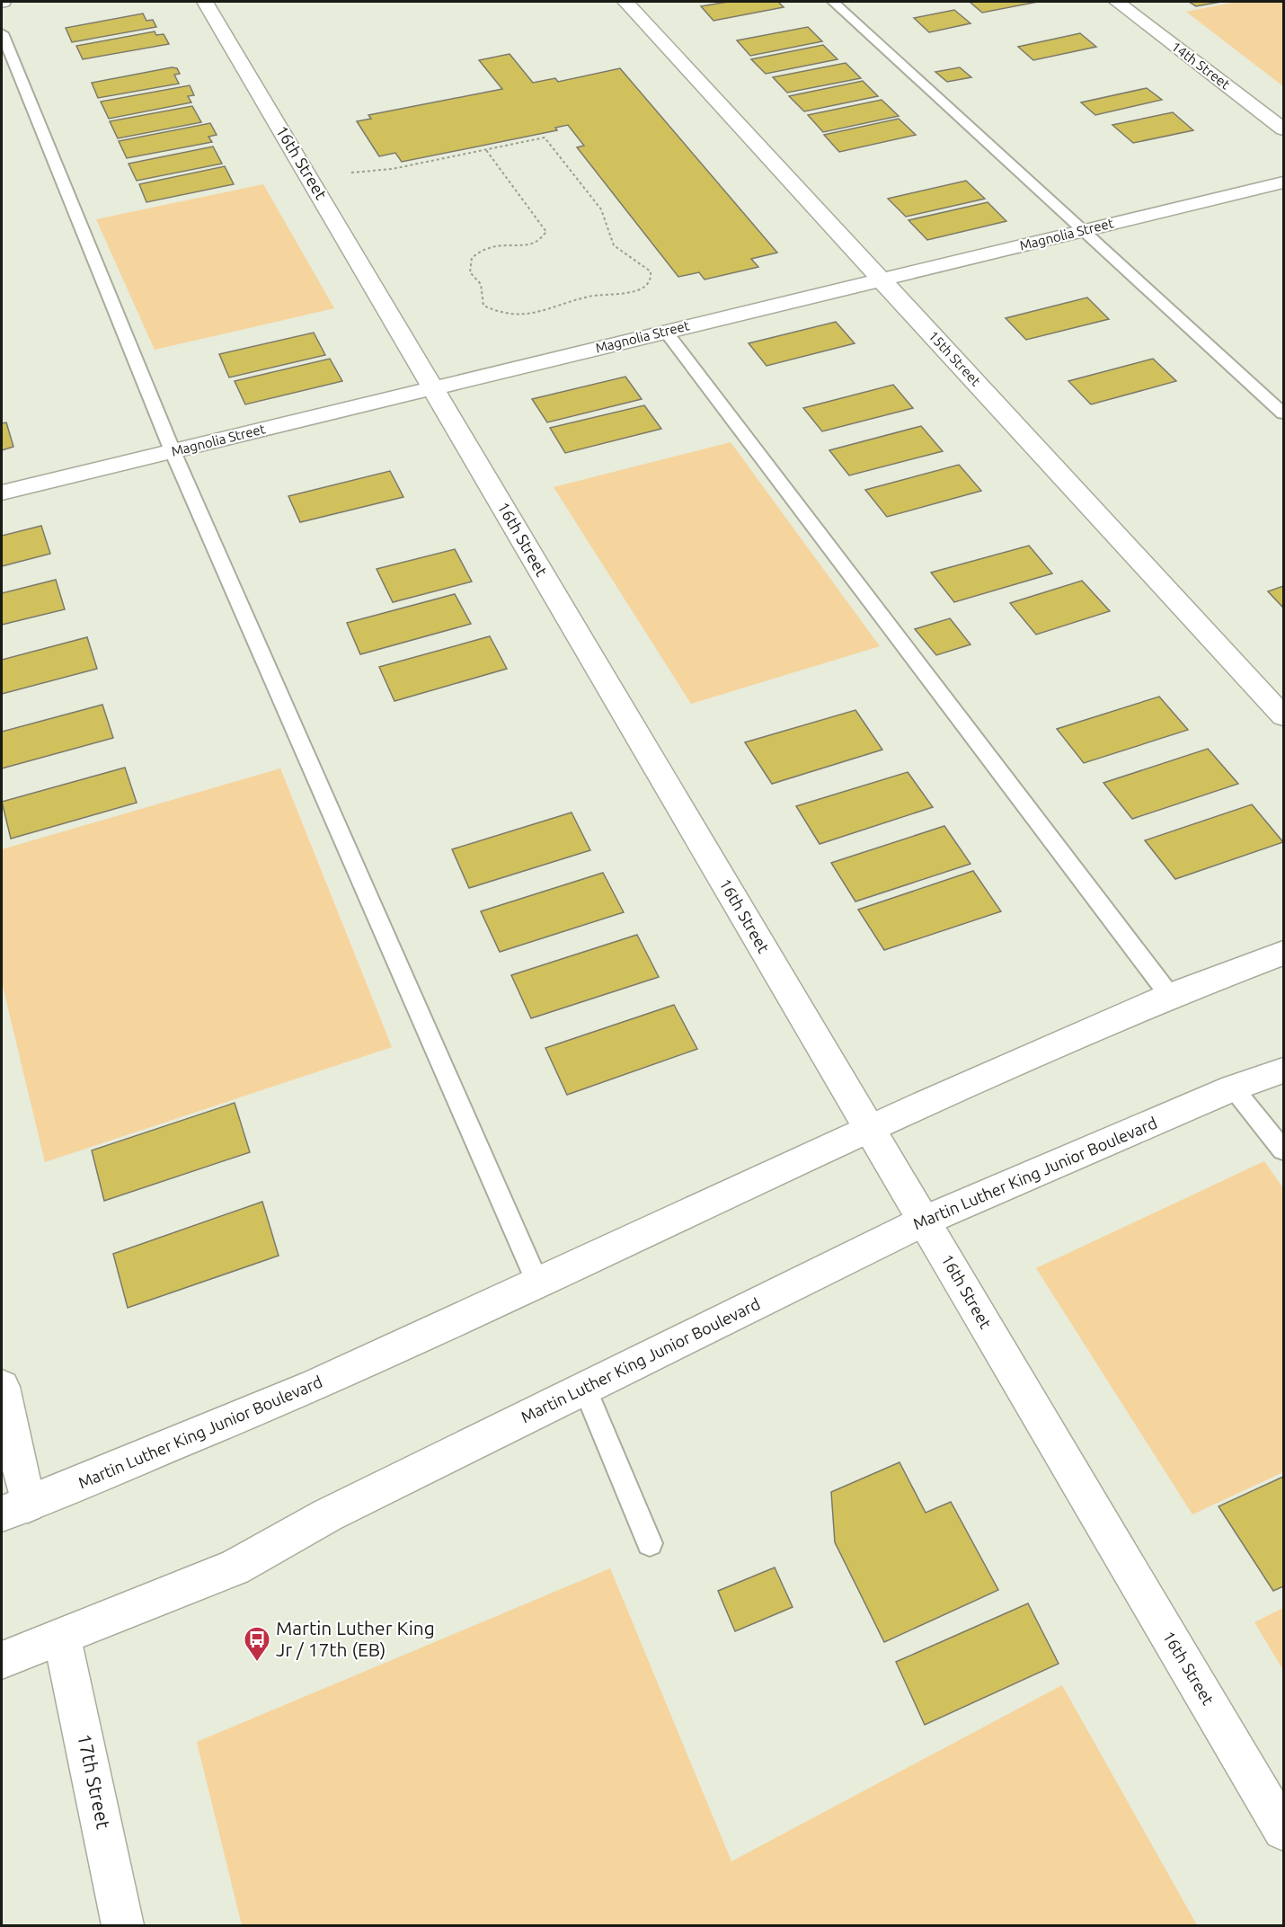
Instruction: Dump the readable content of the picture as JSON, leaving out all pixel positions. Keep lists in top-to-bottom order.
{
  "streets": {
    "street": [
      "14th Street",
      "16th Street",
      "Magnolia Street",
      "15th Street",
      "Martin Luther King Junior Boulevard",
      "17th Street"
    ]
  },
  "crossings": [
    ["16th Street", "Magnolia Street"],
    ["16th Street", "Martin Luther King Junior Boulevard"],
    ["Magnolia Street", "15th Street"],
    ["Martin Luther King Junior Boulevard", "17th Street"]
  ],
  "places": {
    "bus stop": ["Martin Luther King Jr / 17th (EB)"]
  }
}
